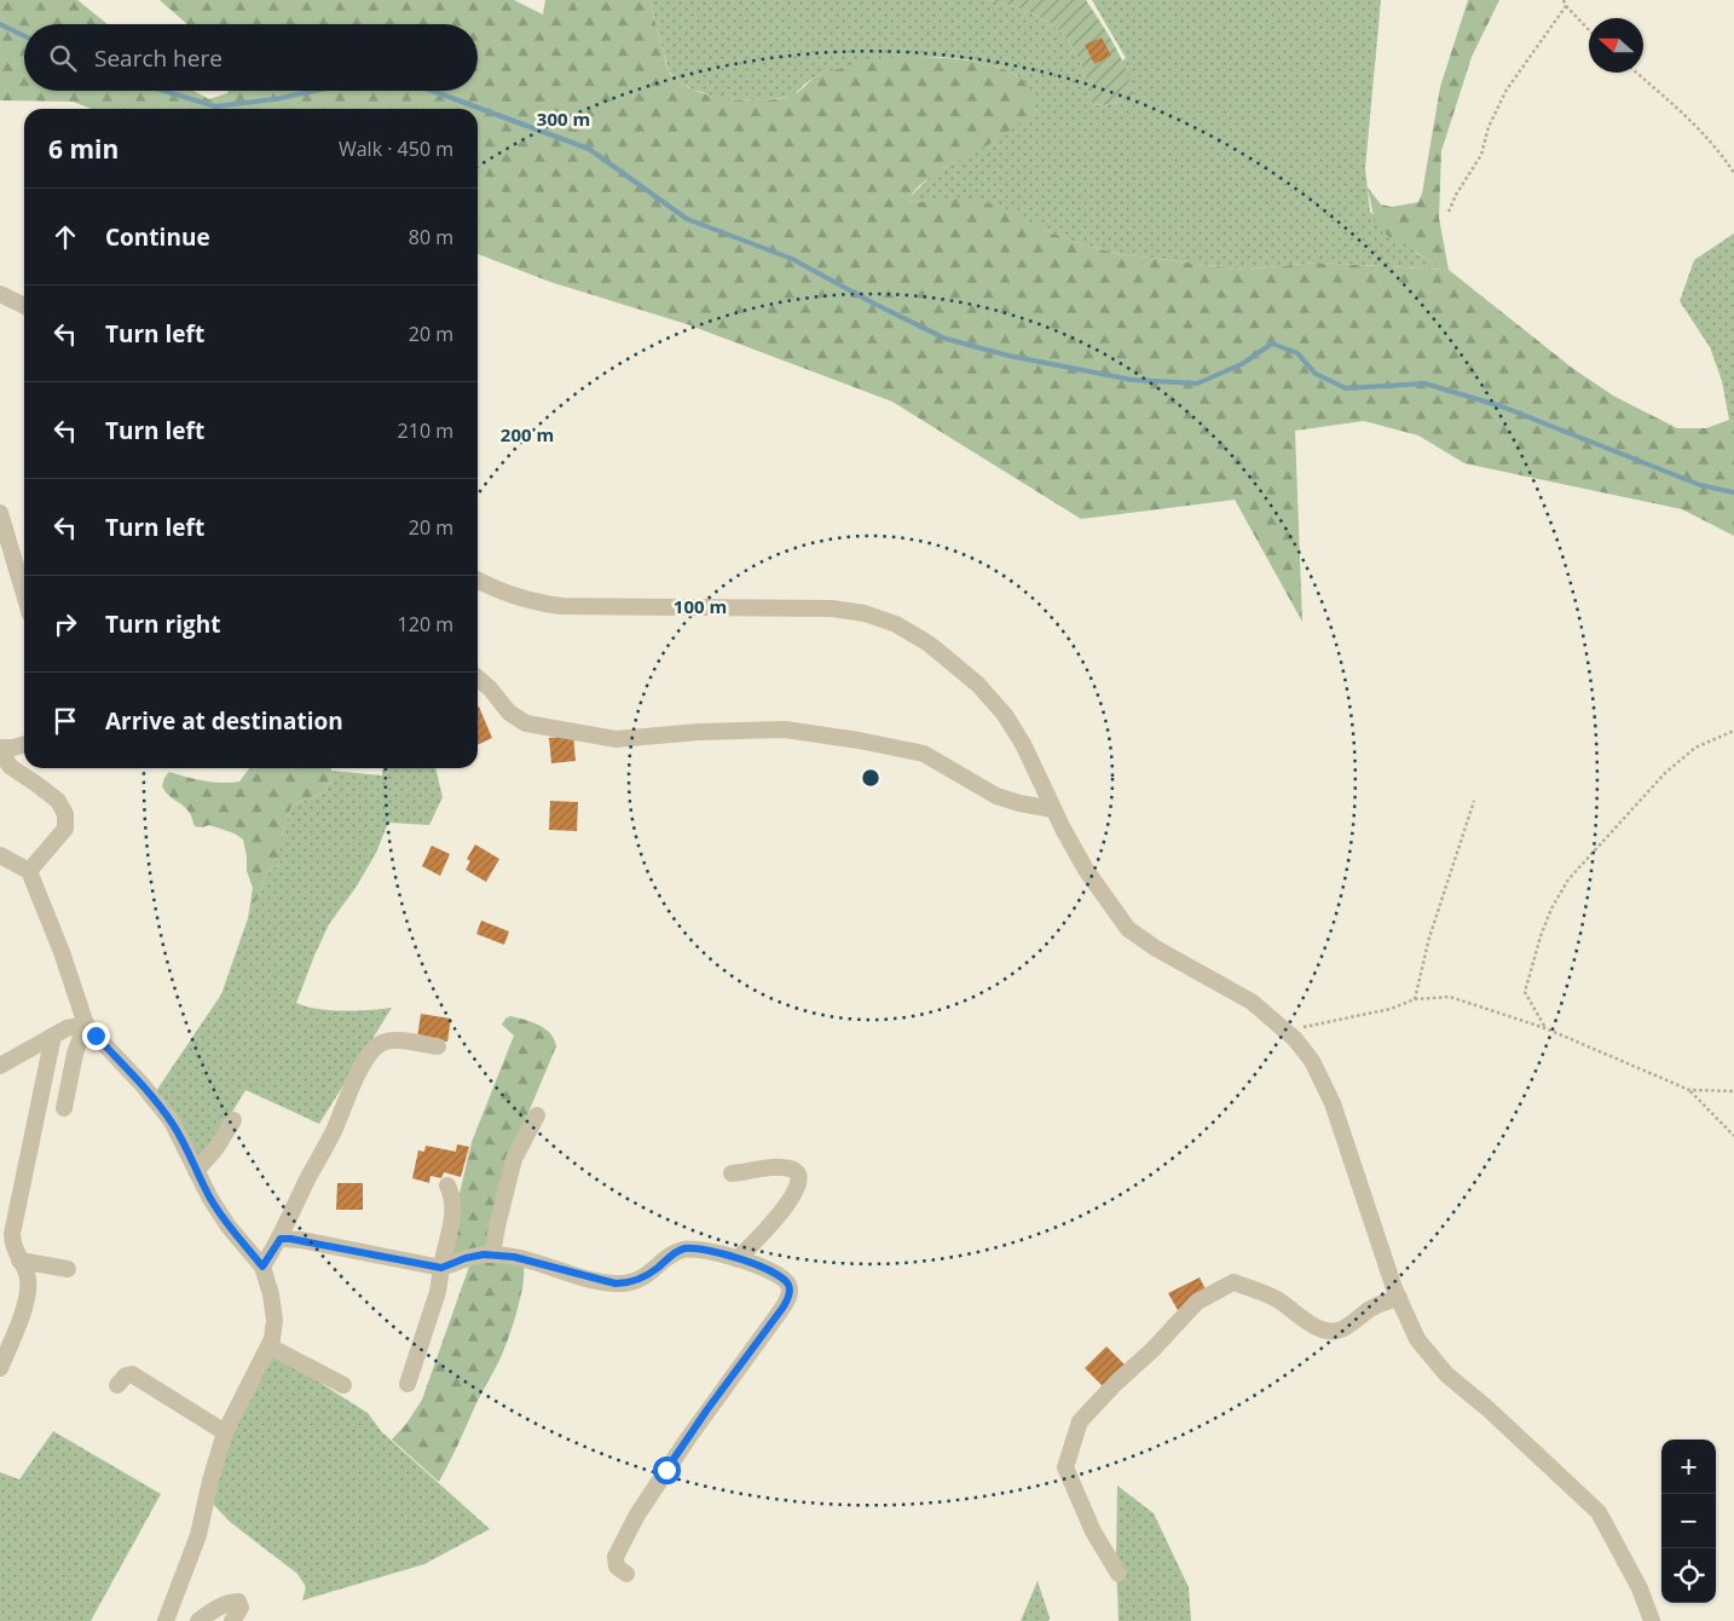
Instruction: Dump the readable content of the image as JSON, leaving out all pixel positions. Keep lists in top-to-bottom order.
{
  "north": "left",
  "page": {
    "search": "Search here",
    "heading": ["6 min", "Walk · 450 m"],
    "list": [
      ["Continue", "80 m"],
      ["Turn left", "20 m"],
      ["Turn left", "210 m"],
      ["Turn left", "20 m"],
      ["Turn right", "120 m"],
      "Arrive at destination"
    ],
    "map_buttons": ["+", "−"]
  },
  "rings": ["300 m", "200 m", "100 m"]
}
